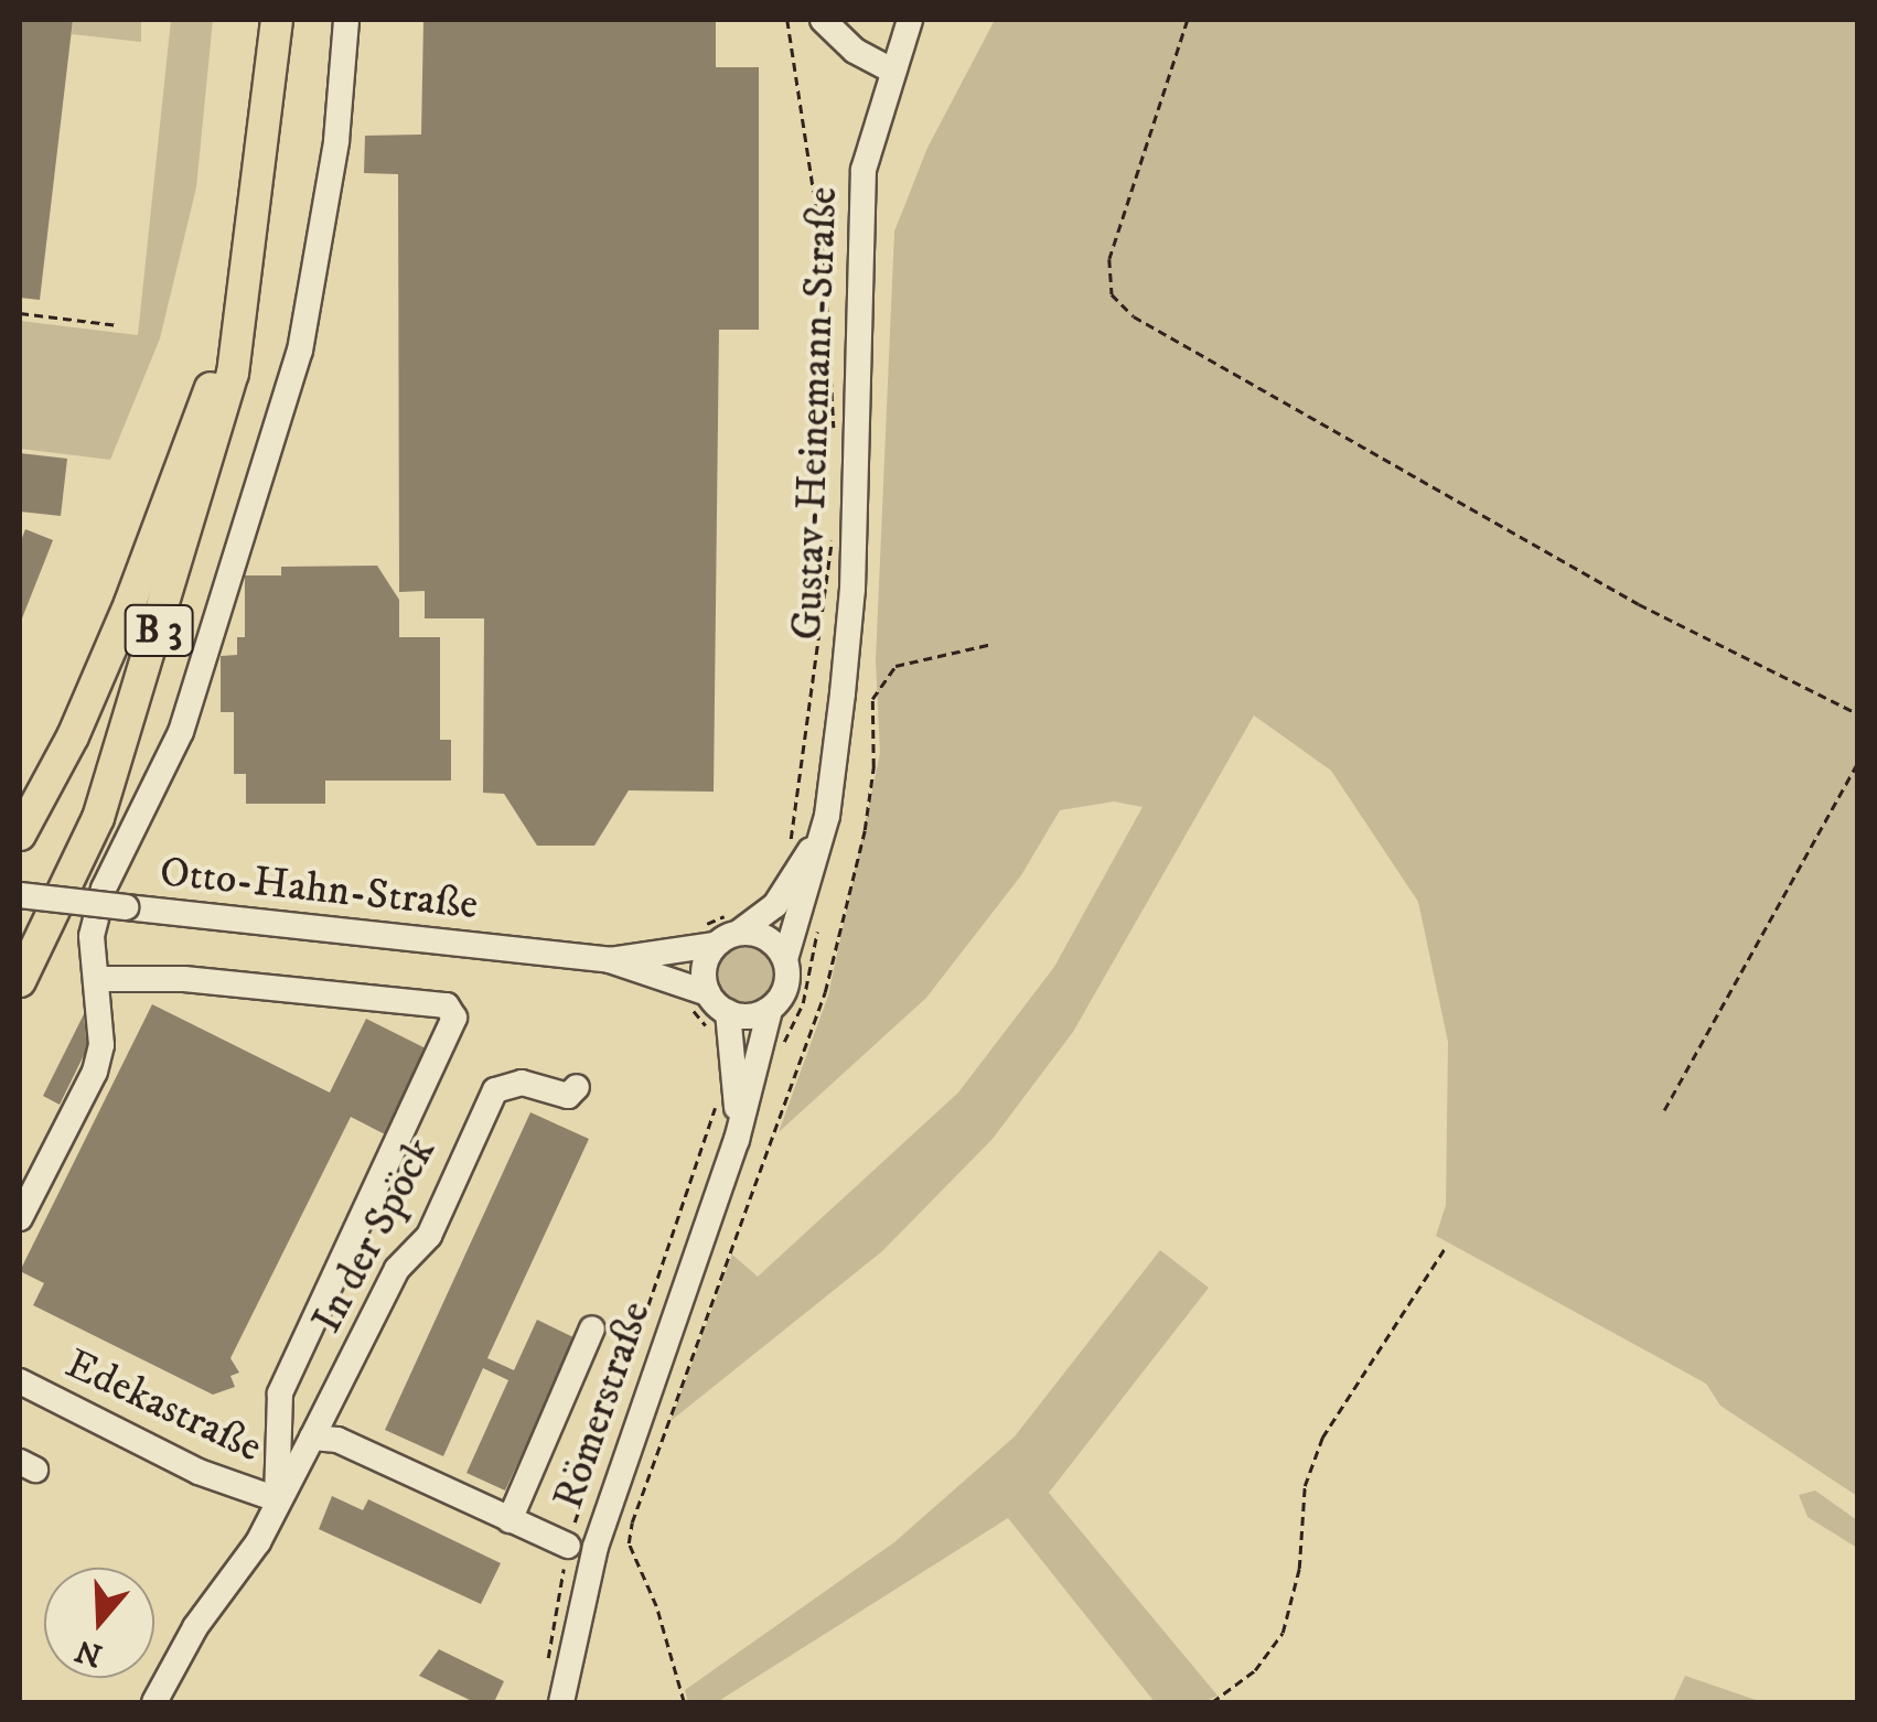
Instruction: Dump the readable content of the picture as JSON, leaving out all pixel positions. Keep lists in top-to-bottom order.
{
  "streets": {
    "main road": ["B 3"],
    "street": [
      "Gustav-Heinemann-Straße",
      "Otto-Hahn-Straße",
      "In der Spöck",
      "Römerstraße",
      "Edekastraße"
    ]
  },
  "crossings": [
    ["Gustav-Heinemann-Straße", "Otto-Hahn-Straße"],
    ["Gustav-Heinemann-Straße", "Römerstraße"],
    ["In der Spöck", "Edekastraße"]
  ],
  "north": "bottom"
}
